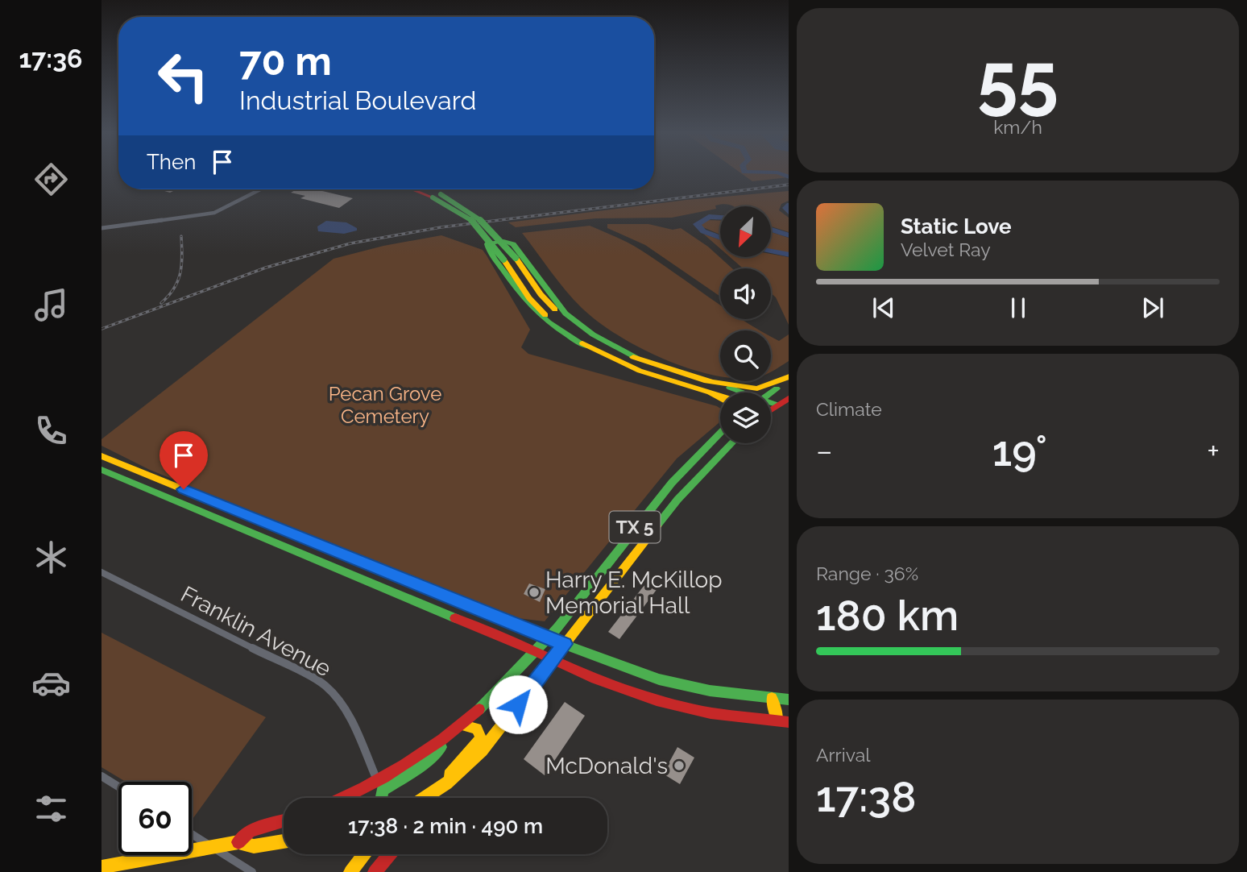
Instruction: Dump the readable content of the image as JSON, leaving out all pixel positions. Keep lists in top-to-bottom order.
{
  "streets": {
    "main road": ["TX 5"],
    "street": ["Franklin Avenue"]
  },
  "crossings": [
    ["TX 5", "Franklin Avenue"]
  ],
  "parks": ["Pecan Grove Cemetery"],
  "places": ["Harry E. McKillop Memorial Hall", "McDonald's"],
  "north": "bottom left",
  "page": {
    "tabs": "17:36",
    "tile": [
      ["55", "km/h"],
      "Climate",
      ["Range · 36%", "180 km"],
      ["Arrival", "17:38"]
    ],
    "turn": ["70 m", "Industrial Boulevard"],
    "then": "Then",
    "song": ["Static Love", "Velvet Ray"],
    "heat": ["−", "19°", "+"],
    "limit": "60",
    "trip": "17:38 · 2 min · 490 m"
  }
}
